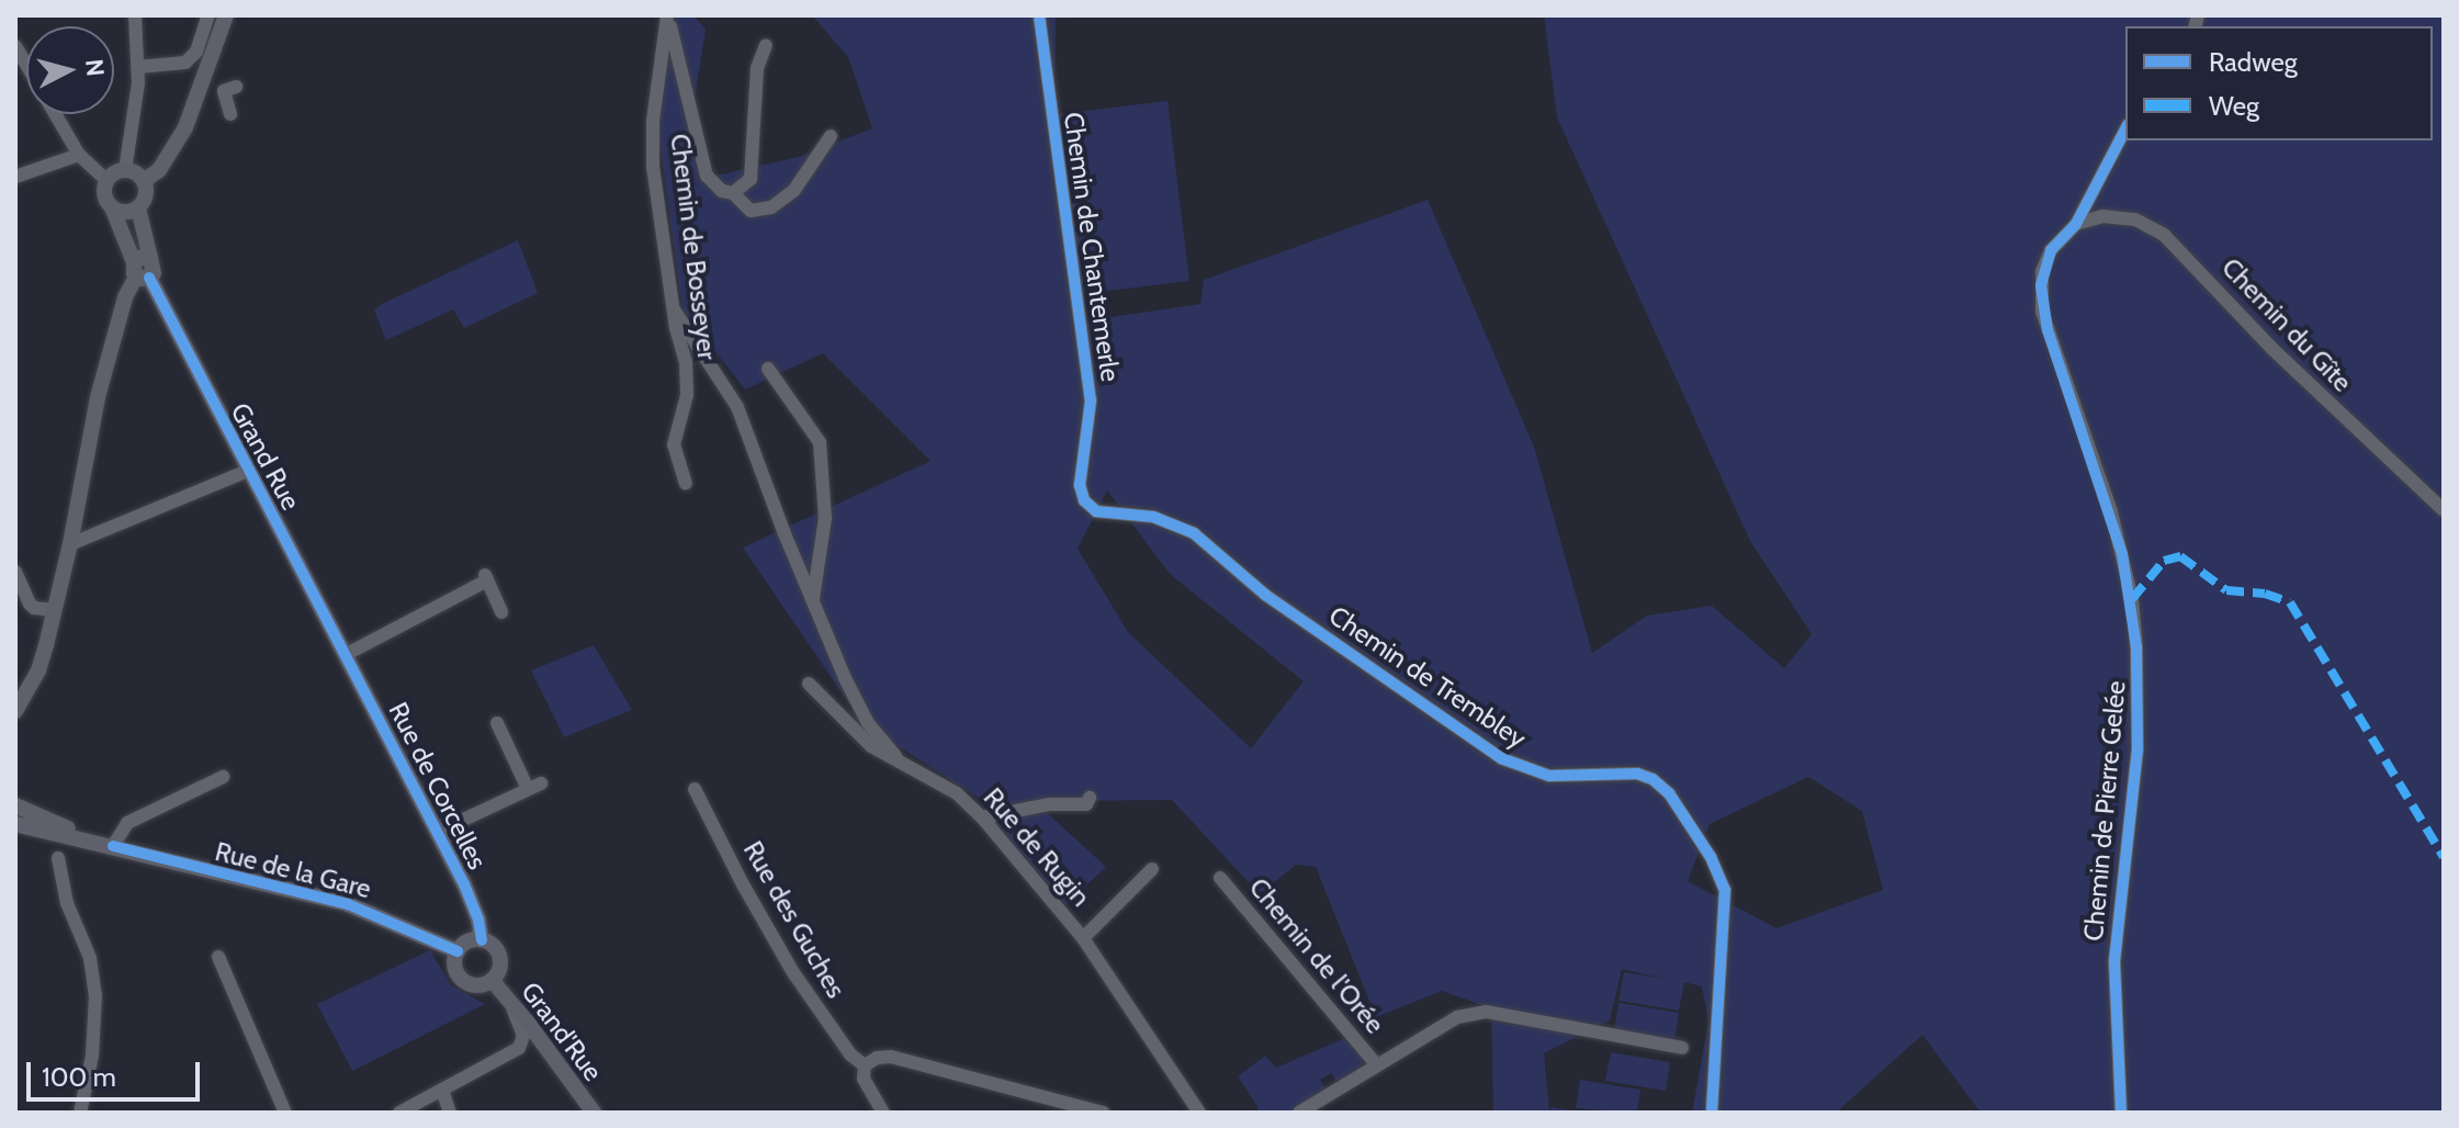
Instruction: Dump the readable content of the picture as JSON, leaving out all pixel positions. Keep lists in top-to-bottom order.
{
  "streets": {
    "main road": [
      "Grand Rue",
      "Rue de Corcelles",
      "Rue de la Gare",
      "Grand'Rue"
    ],
    "street": [
      "Chemin de Bosseyer",
      "Chemin de Chantemerle",
      "Chemin du Gîte",
      "Chemin de Trembley",
      "Chemin de Pierre Gelée",
      "Rue de Rugin",
      "Rue des Guches",
      "Chemin de l'Orée"
    ]
  },
  "crossings": [
    ["Chemin de Bosseyer", "Rue de Rugin"],
    ["Chemin de Chantemerle", "Chemin de Trembley"],
    ["Chemin du Gîte", "Chemin de Pierre Gelée"],
    ["Grand Rue", "Rue de Corcelles"],
    ["Rue de Corcelles", "Rue de la Gare"],
    ["Rue de Corcelles", "Grand'Rue"],
    ["Rue de la Gare", "Grand'Rue"]
  ],
  "legend": ["Radweg", "Weg"],
  "scale_bar": "100 m",
  "north": "right"
}
